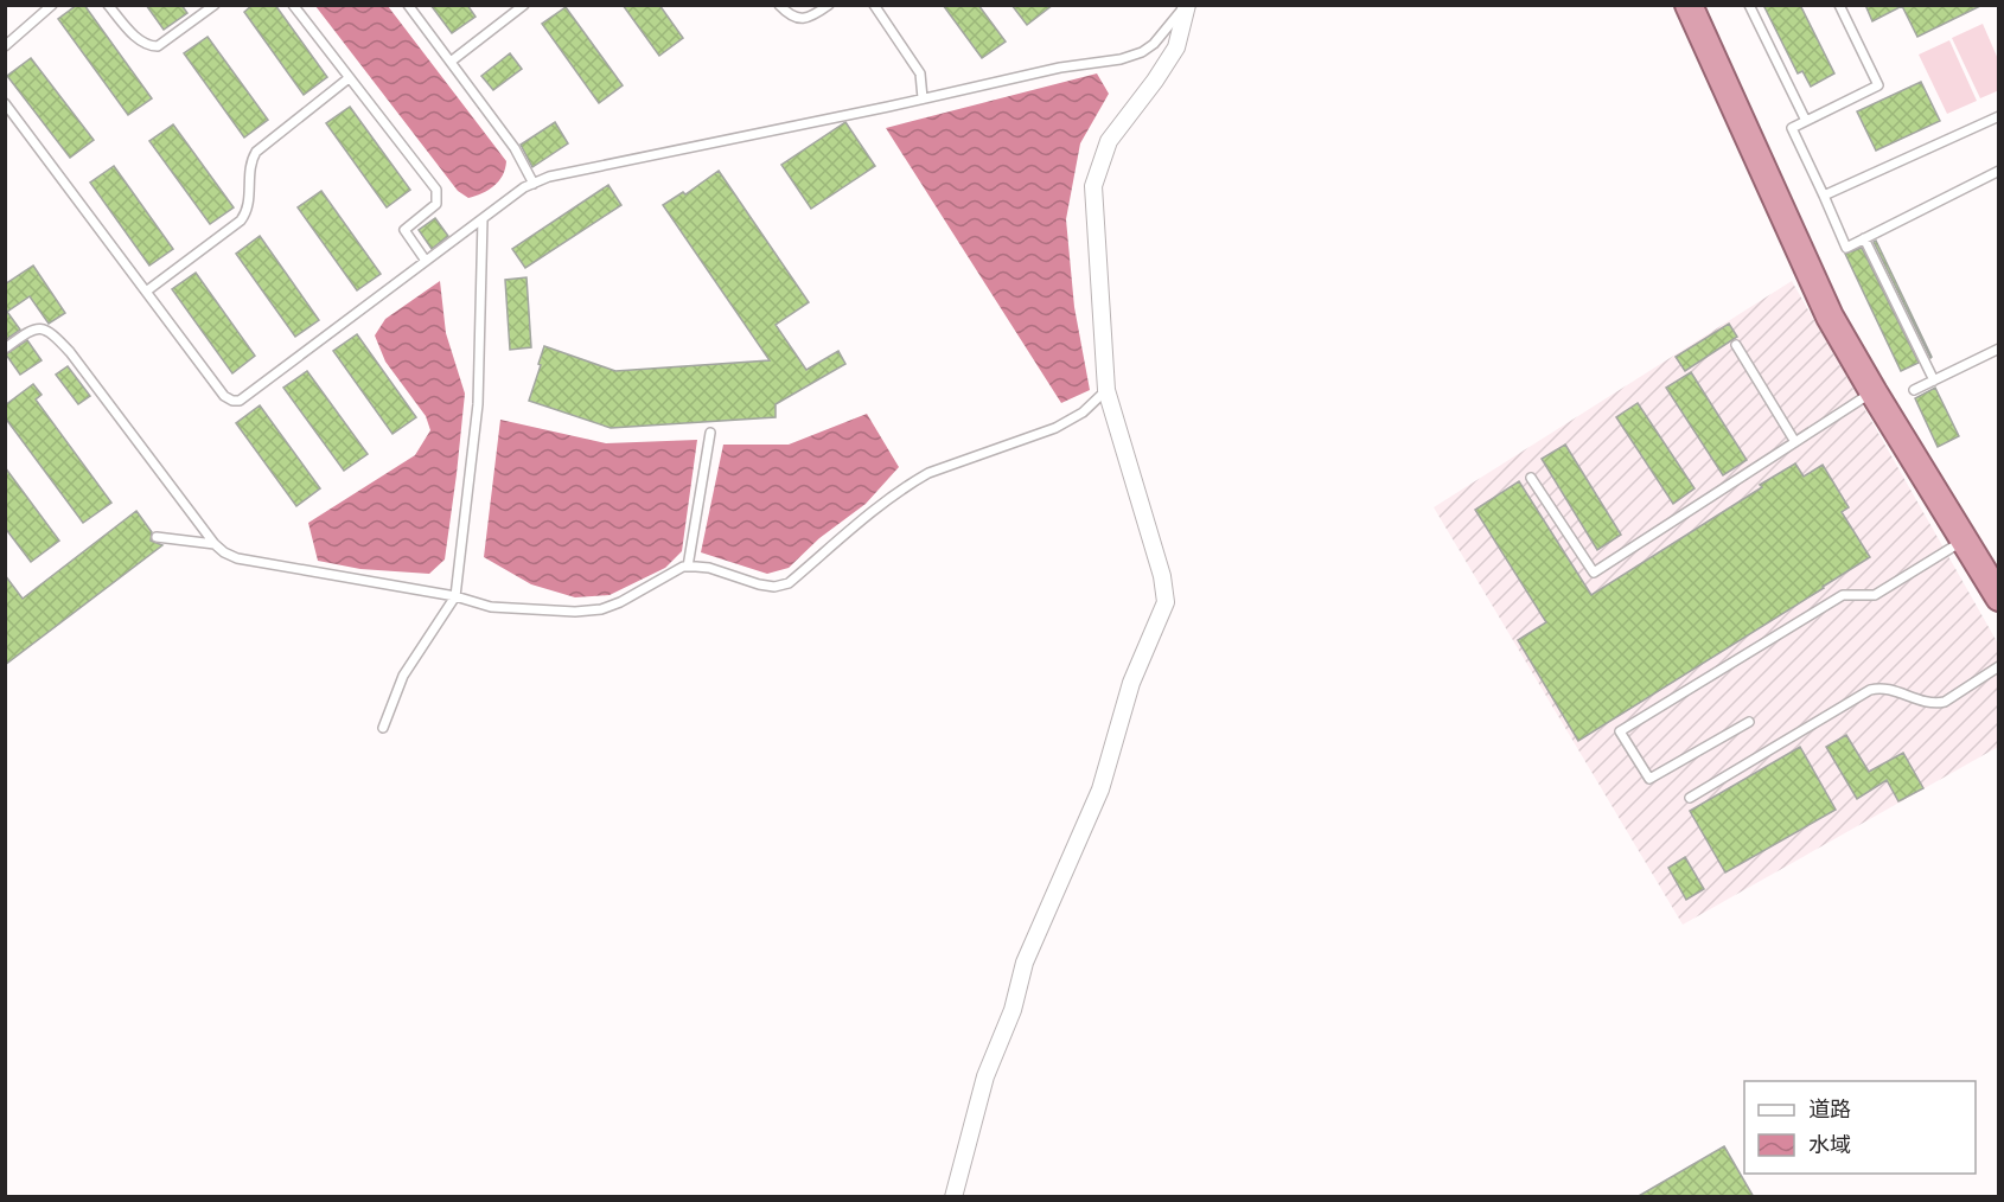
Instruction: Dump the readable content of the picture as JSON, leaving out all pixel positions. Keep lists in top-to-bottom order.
{
  "legend": ["道路", "水域"]
}
